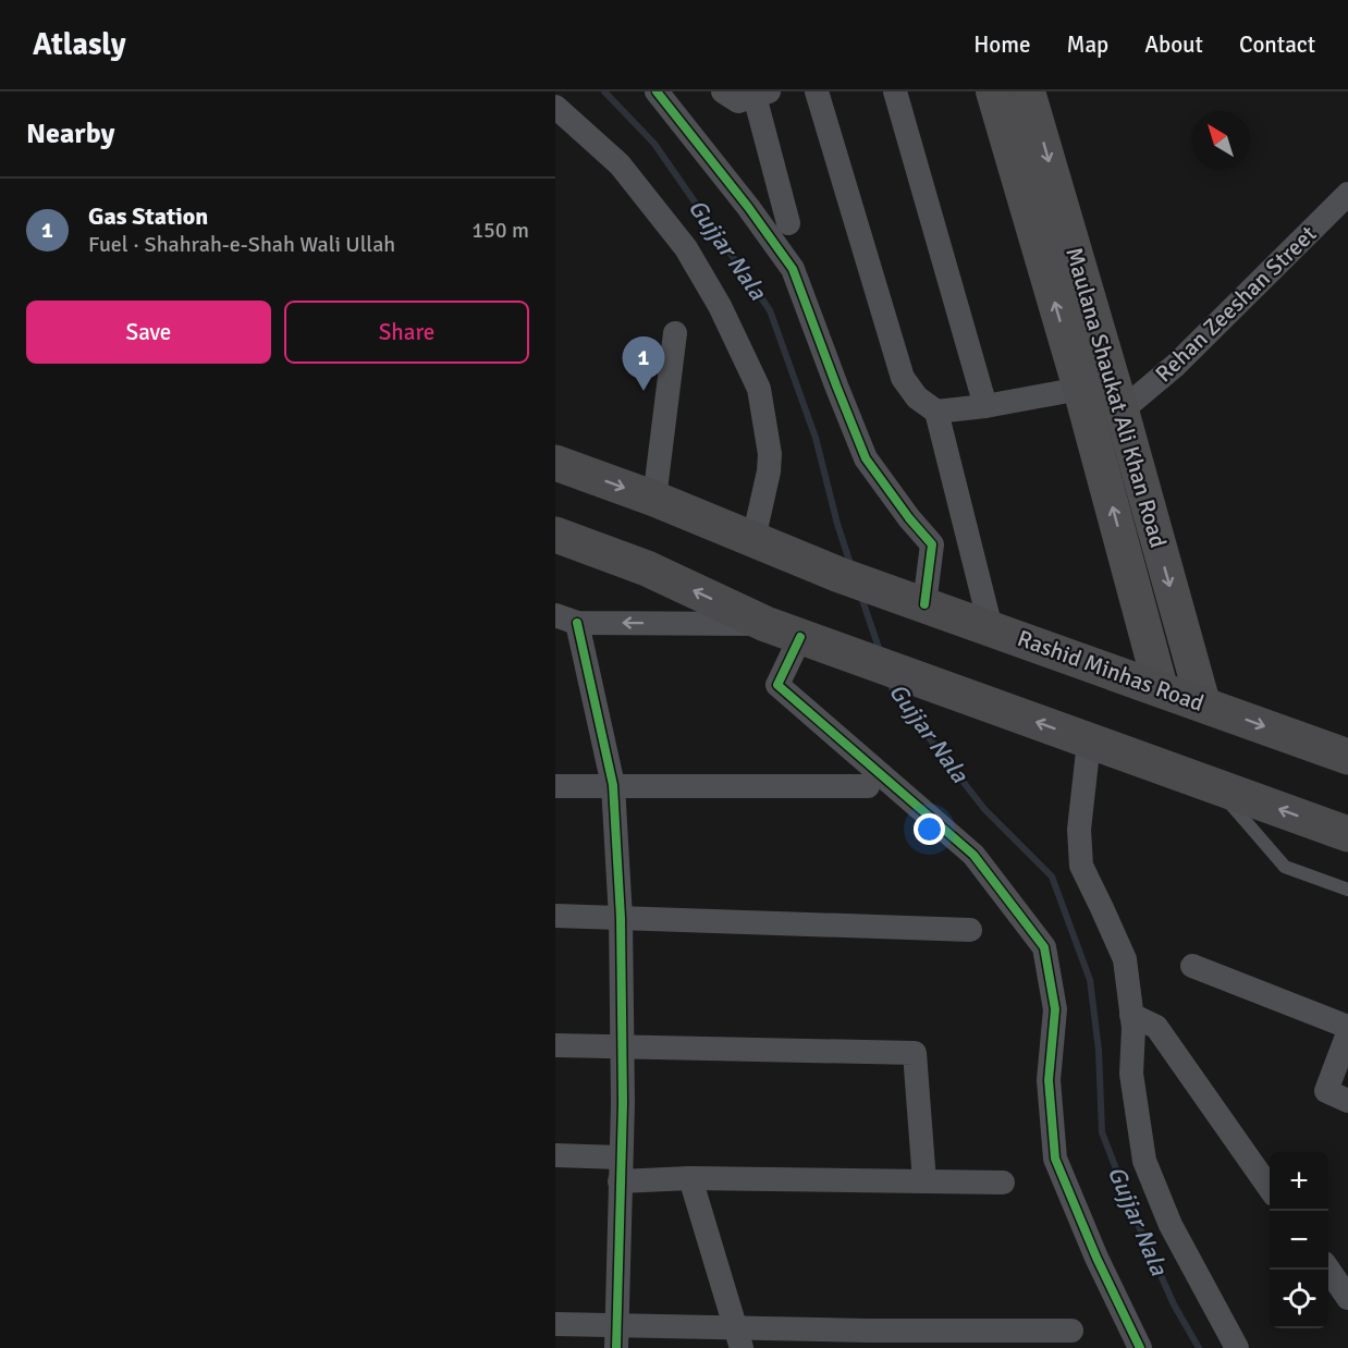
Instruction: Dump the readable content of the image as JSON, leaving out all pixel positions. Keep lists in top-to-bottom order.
{
  "streets": {
    "main road": ["Maulana Shaukat Ali Khan Road", "Rashid Minhas Road"],
    "street": ["Rehan Zeeshan Street"]
  },
  "crossings": [
    ["Rehan Zeeshan Street", "Maulana Shaukat Ali Khan Road"],
    ["Maulana Shaukat Ali Khan Road", "Rashid Minhas Road"]
  ],
  "water": ["Gujjar Nala"],
  "north": "top left",
  "page": {
    "header": "Atlasly",
    "nav": [
      "Home",
      "Map",
      "About",
      "Contact"
    ],
    "heading": "Nearby",
    "list": [
      {
        "mark": "1",
        "name": "Gas Station",
        "note": "Fuel · Shahrah-e-Shah Wali Ullah",
        "value": "150 m"
      }
    ],
    "buttons": ["Save", "Share"],
    "pins": "1",
    "map_buttons": ["+", "−"]
  }
}
